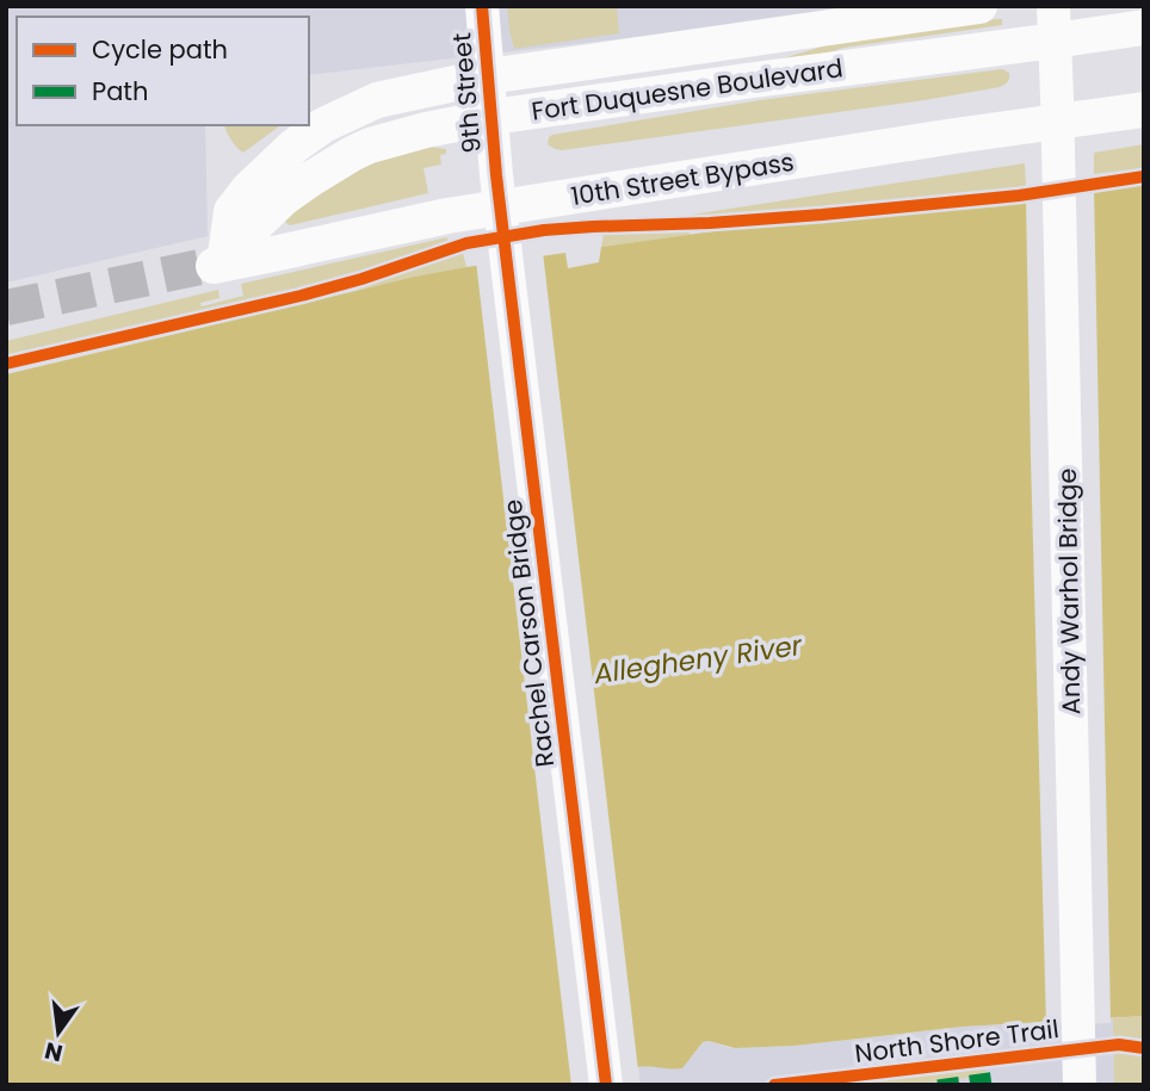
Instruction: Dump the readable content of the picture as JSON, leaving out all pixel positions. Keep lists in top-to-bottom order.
{
  "streets": {
    "main road": ["Fort Duquesne Boulevard", "10th Street Bypass"],
    "street": ["9th Street", "Andy Warhol Bridge", "Rachel Carson Bridge"],
    "cycle path": ["North Shore Trail"]
  },
  "crossings": [
    ["Fort Duquesne Boulevard", "9th Street"],
    ["Fort Duquesne Boulevard", "10th Street Bypass"],
    ["Fort Duquesne Boulevard", "Andy Warhol Bridge"],
    ["9th Street", "Rachel Carson Bridge"]
  ],
  "water": ["Allegheny River"],
  "legend": ["Cycle path", "Path"],
  "north": "bottom"
}
